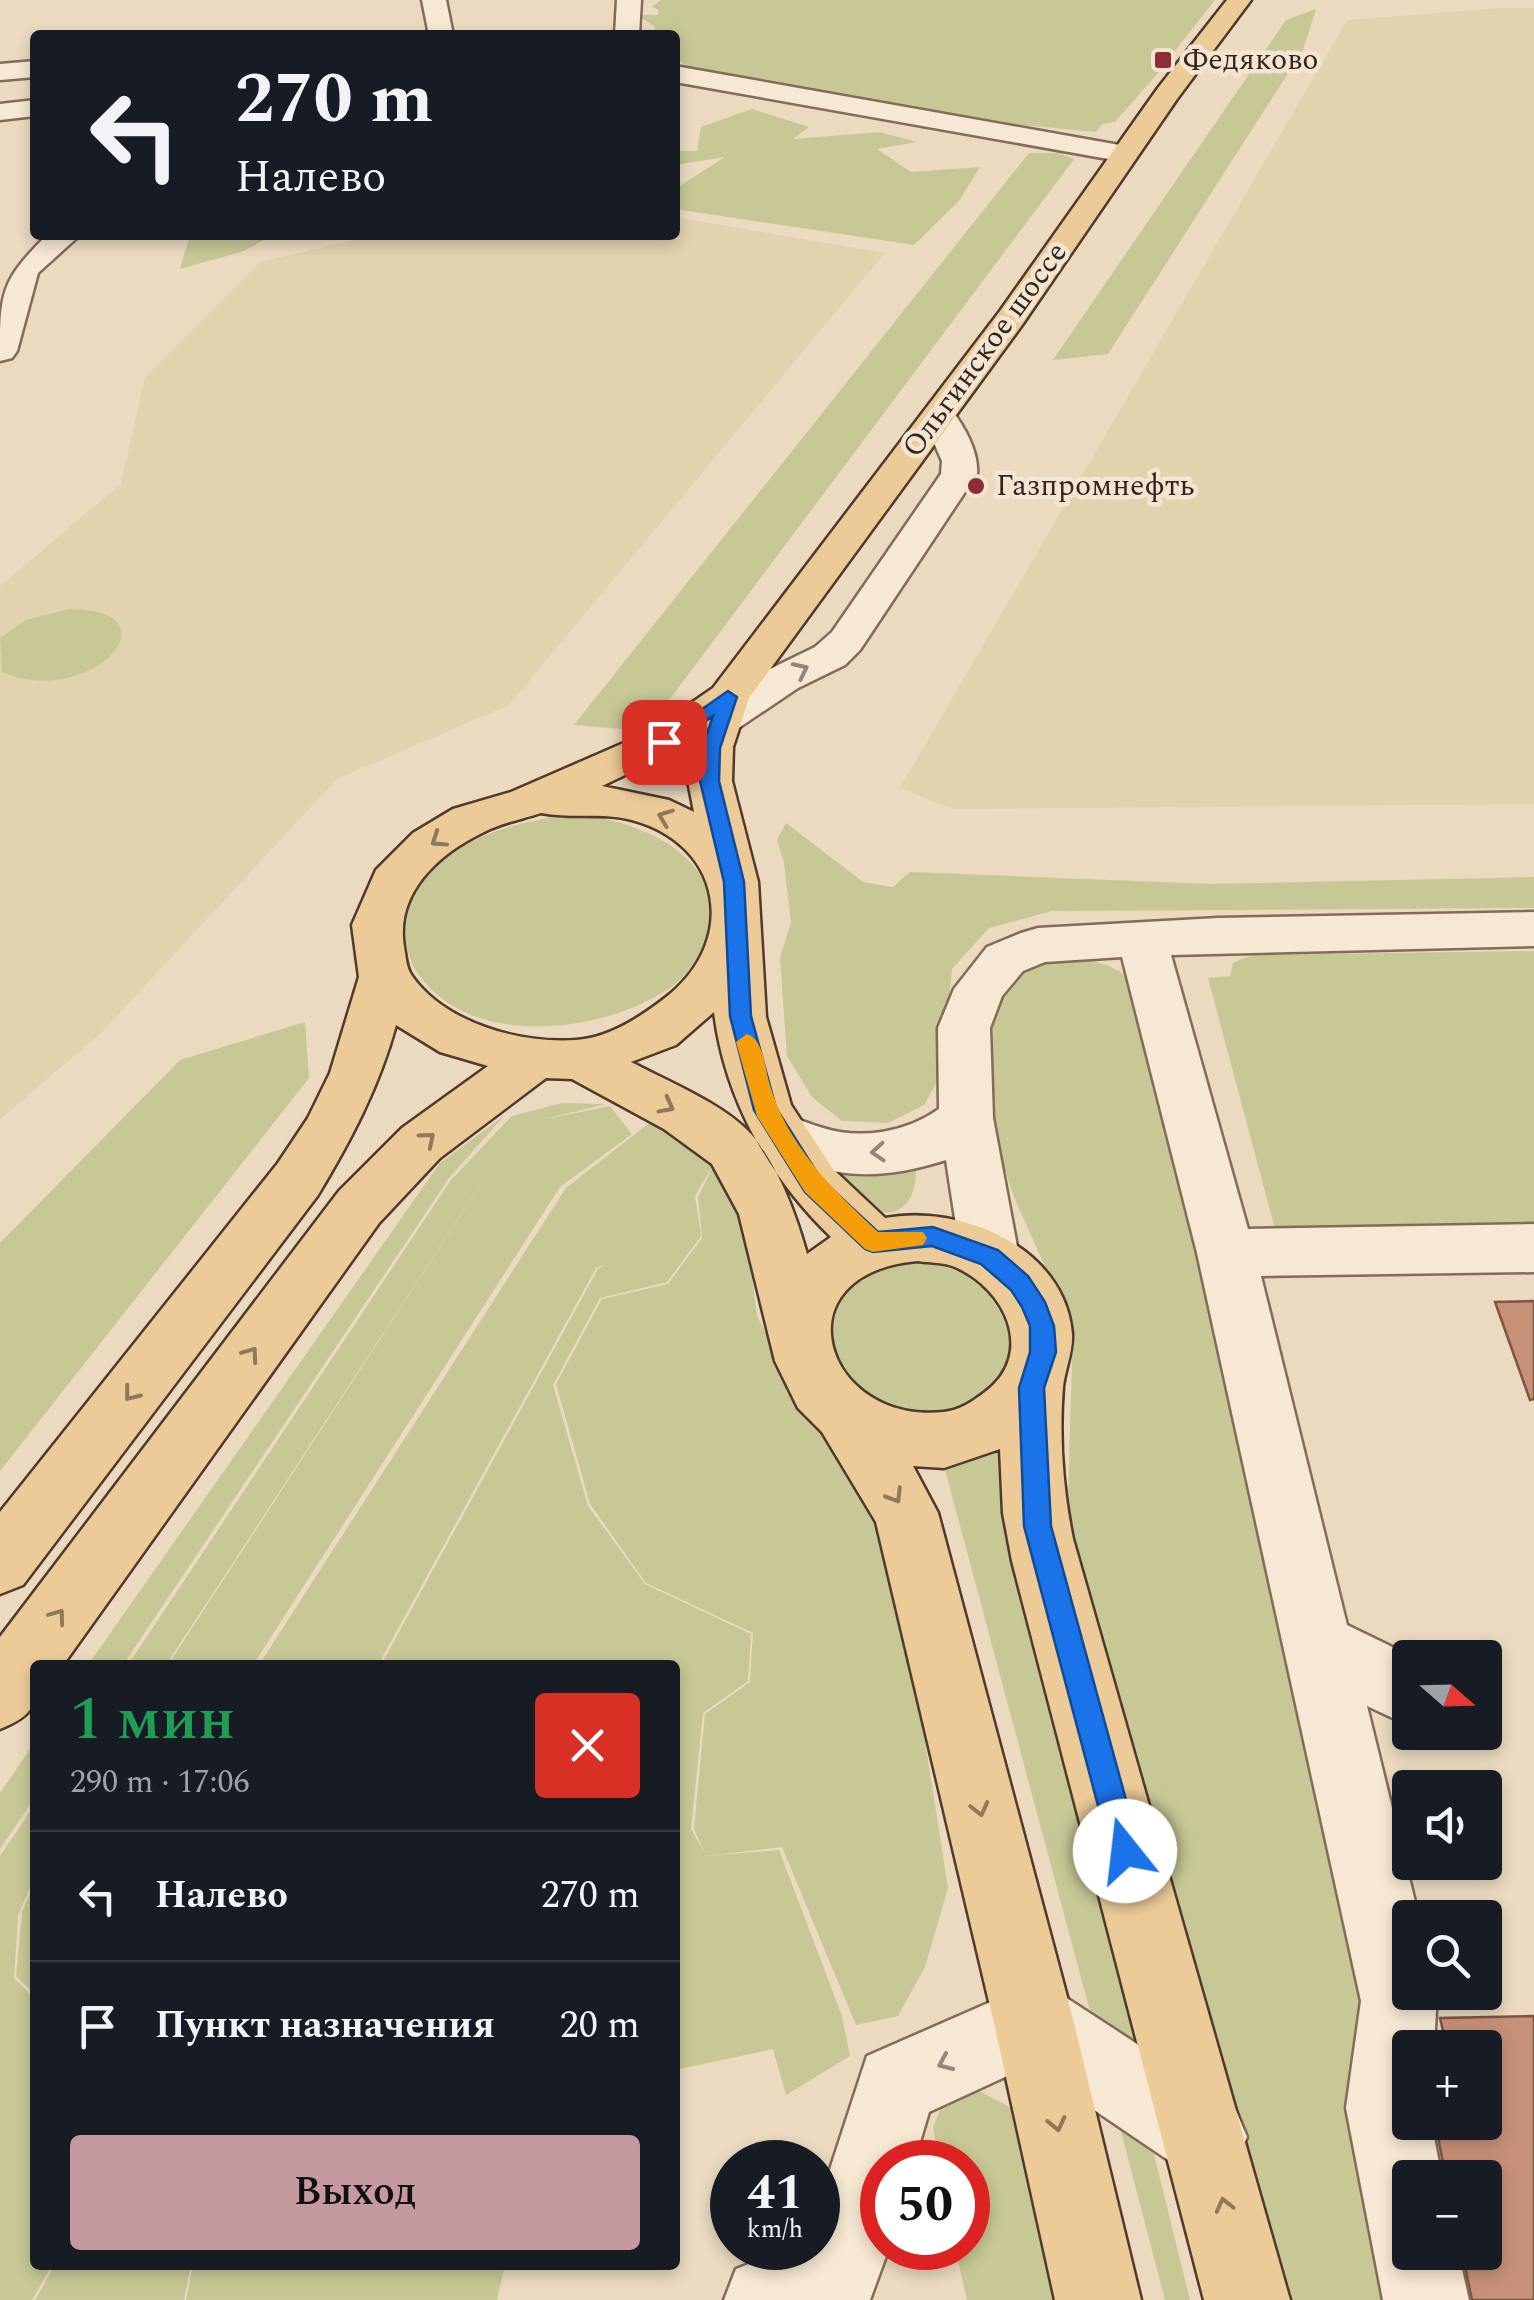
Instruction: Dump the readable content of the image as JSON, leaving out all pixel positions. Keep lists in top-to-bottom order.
{
  "streets": {
    "main road": ["Ольгинское шоссе"]
  },
  "places": {
    "transit": ["Федяково"],
    "other": ["Газпромнефть"]
  },
  "north": "right",
  "page": {
    "turn": ["270 m", "Налево"],
    "map_buttons": ["+", "−"],
    "heading": ["1 мин", "290 m · 17:06"],
    "list": [
      {
        "name": "Налево",
        "value": "270 m"
      },
      {
        "name": "Пункт назначения",
        "value": "20 m"
      }
    ],
    "buttons": "Выход",
    "speed": "41 km/h",
    "limit": "50"
  }
}
